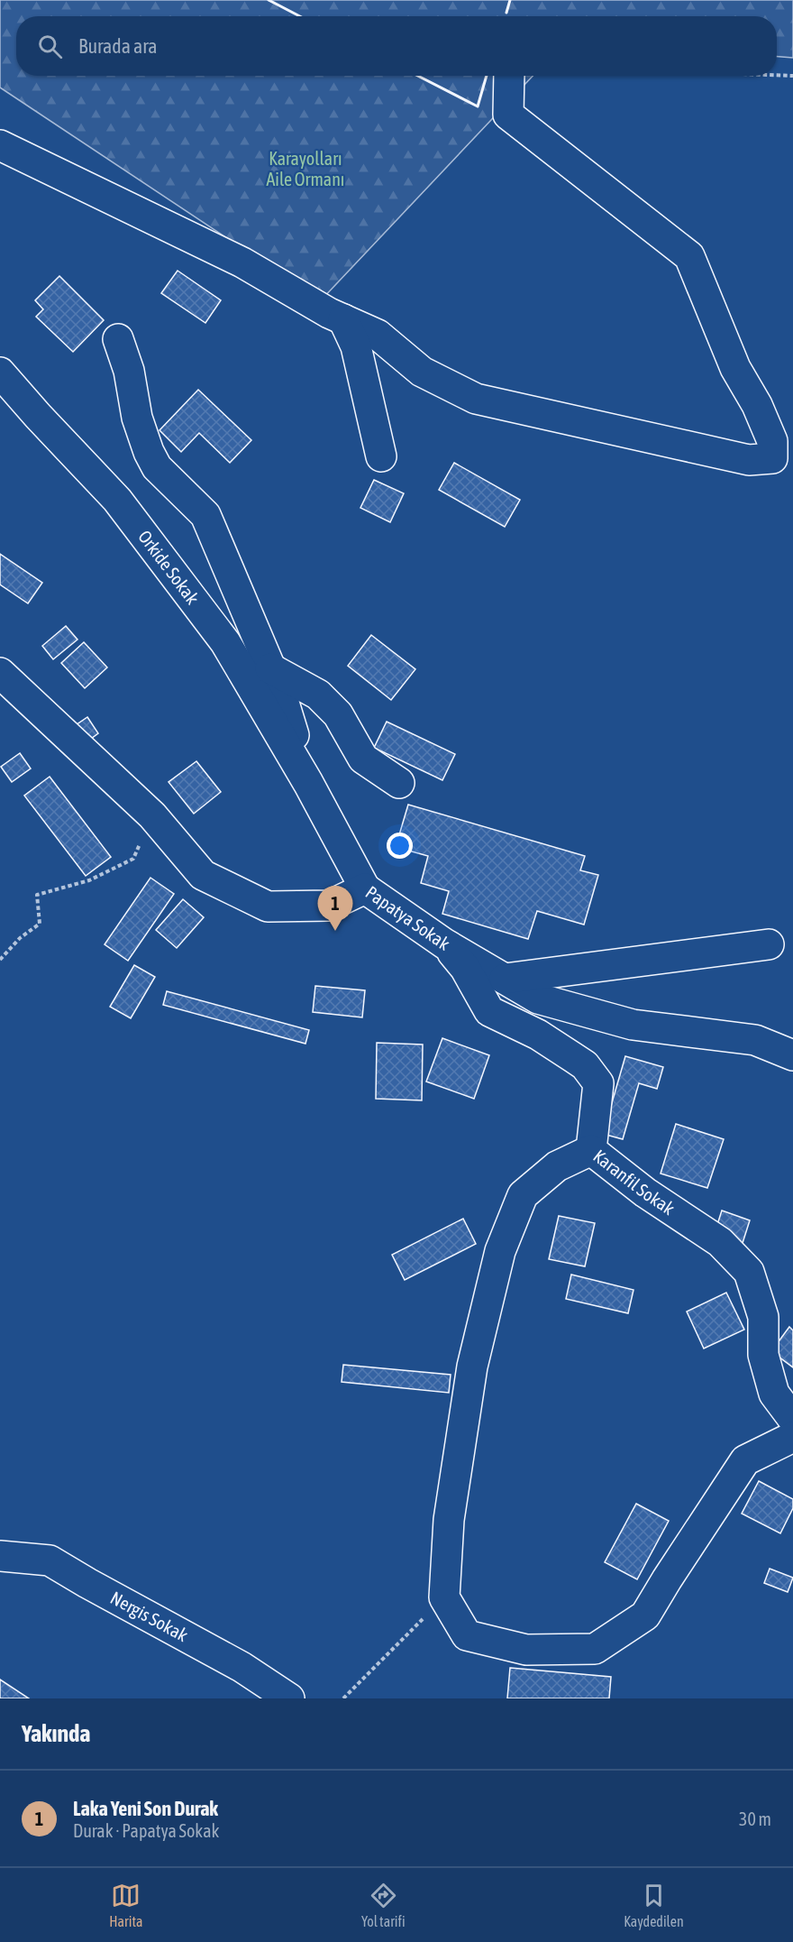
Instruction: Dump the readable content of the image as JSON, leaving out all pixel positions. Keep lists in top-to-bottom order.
{
  "streets": {
    "street": [
      "Orkide Sokak",
      "Papatya Sokak",
      "Karanfil Sokak",
      "Nergis Sokak"
    ]
  },
  "crossings": [
    ["Orkide Sokak", "Papatya Sokak"],
    ["Papatya Sokak", "Karanfil Sokak"]
  ],
  "parks": ["Karayolları Aile Ormanı"],
  "page": {
    "search": "Burada ara",
    "pins": "1",
    "heading": "Yakında",
    "list": [
      {
        "mark": "1",
        "name": "Laka Yeni Son Durak",
        "note": "Durak · Papatya Sokak",
        "value": "30 m"
      }
    ],
    "nav": ["Harita", "Yol tarifi", "Kaydedilen"]
  }
}
